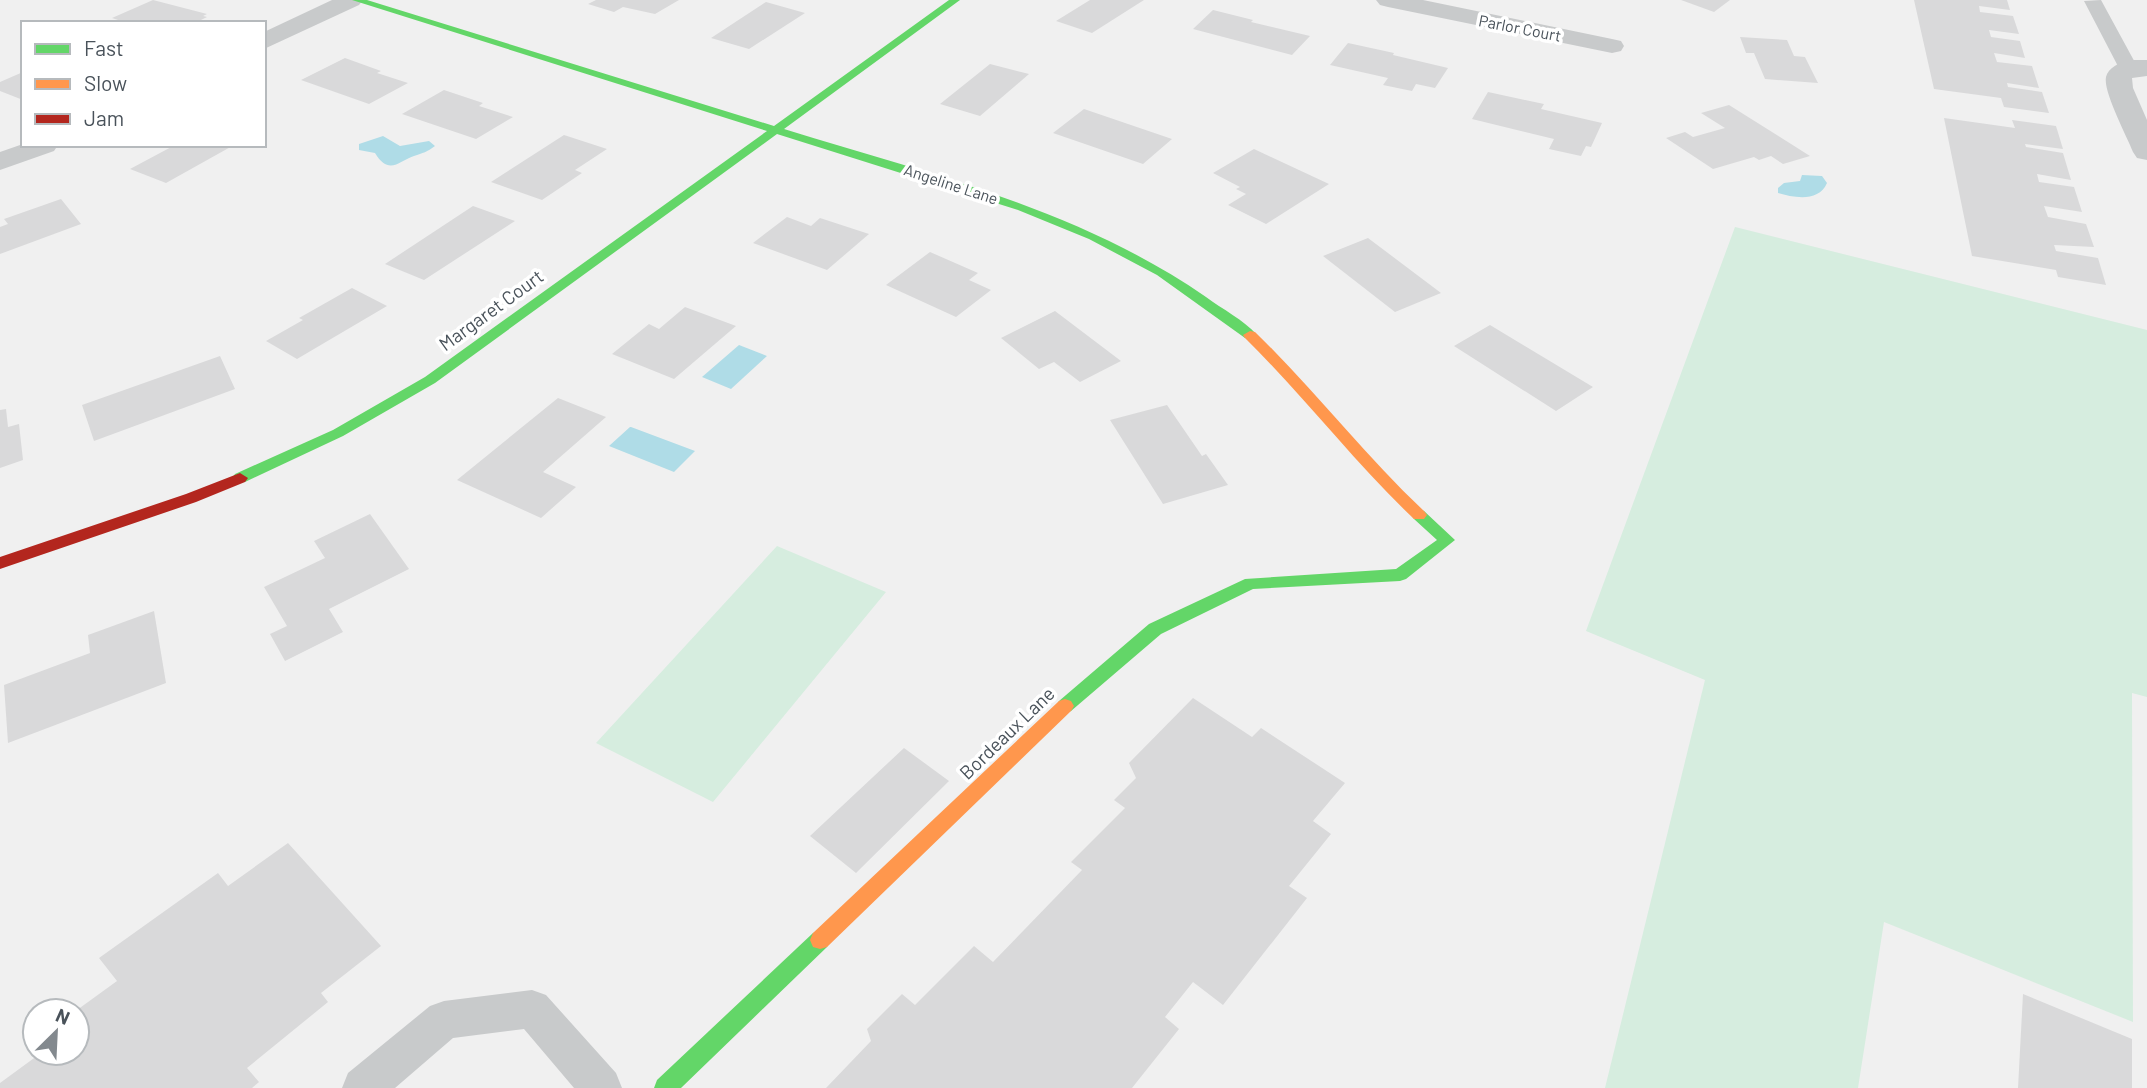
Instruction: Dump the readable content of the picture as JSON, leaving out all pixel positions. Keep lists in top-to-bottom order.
{
  "streets": {
    "street": [
      "Parlor Court",
      "Angeline Lane",
      "Margaret Court",
      "Bordeaux Lane"
    ]
  },
  "crossings": [
    ["Angeline Lane", "Margaret Court"],
    ["Angeline Lane", "Bordeaux Lane"]
  ],
  "legend": ["Fast", "Slow", "Jam"],
  "north": "top right"
}
